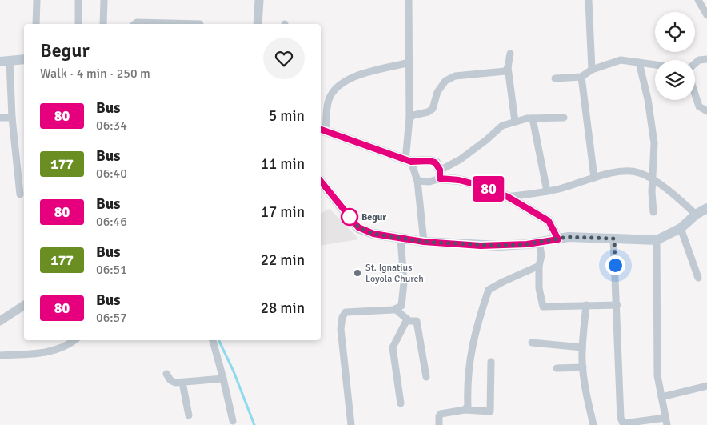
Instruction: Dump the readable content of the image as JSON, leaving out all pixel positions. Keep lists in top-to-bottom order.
{
  "places": ["Begur", "St. Ignatius Loyola Church"],
  "lines": ["bus line 80"],
  "page": {
    "on_map": "80",
    "heading": ["Begur", "Walk · 4 min · 250 m"],
    "list": [
      {
        "mark": "80",
        "name": "Bus",
        "note": "06:34",
        "value": "5 min"
      },
      {
        "mark": "177",
        "name": "Bus",
        "note": "06:40",
        "value": "11 min"
      },
      {
        "mark": "80",
        "name": "Bus",
        "note": "06:46",
        "value": "17 min"
      },
      {
        "mark": "177",
        "name": "Bus",
        "note": "06:51",
        "value": "22 min"
      },
      {
        "mark": "80",
        "name": "Bus",
        "note": "06:57",
        "value": "28 min"
      }
    ]
  }
}
